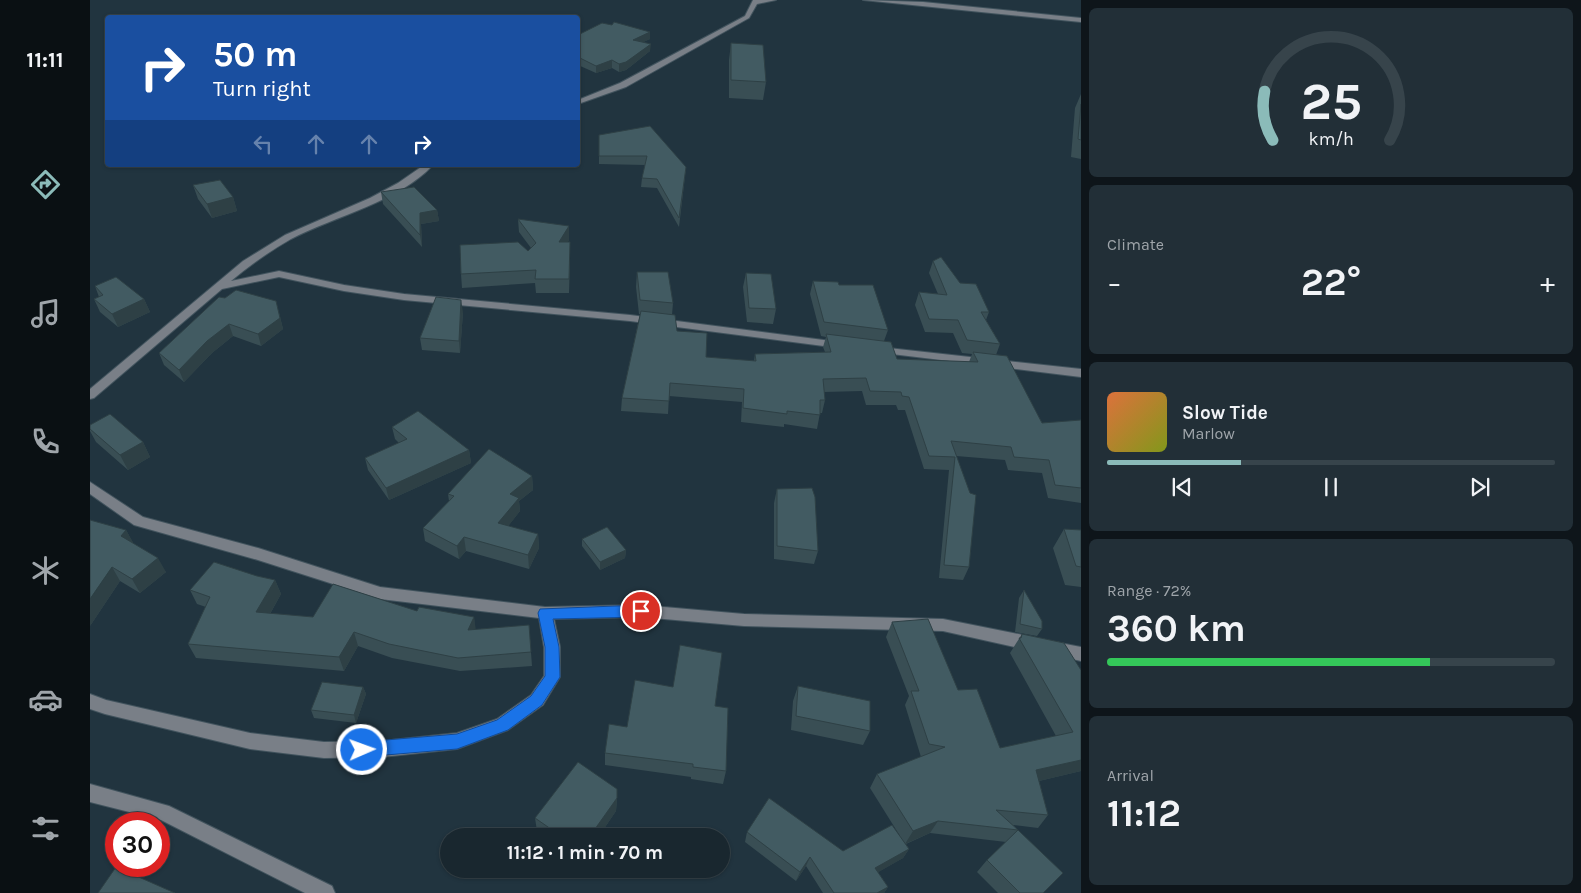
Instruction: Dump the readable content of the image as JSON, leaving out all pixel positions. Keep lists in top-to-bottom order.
{
  "page": {
    "tabs": "11:11",
    "turn": ["50 m", "Turn right"],
    "tile": [
      "Climate",
      ["Range · 72%", "360 km"],
      ["Arrival", "11:12"]
    ],
    "heat": ["−", "22°", "+"],
    "song": ["Slow Tide", "Marlow"],
    "limit": "30",
    "trip": "11:12 · 1 min · 70 m",
    "gauge": ["25", "km/h"]
  }
}
